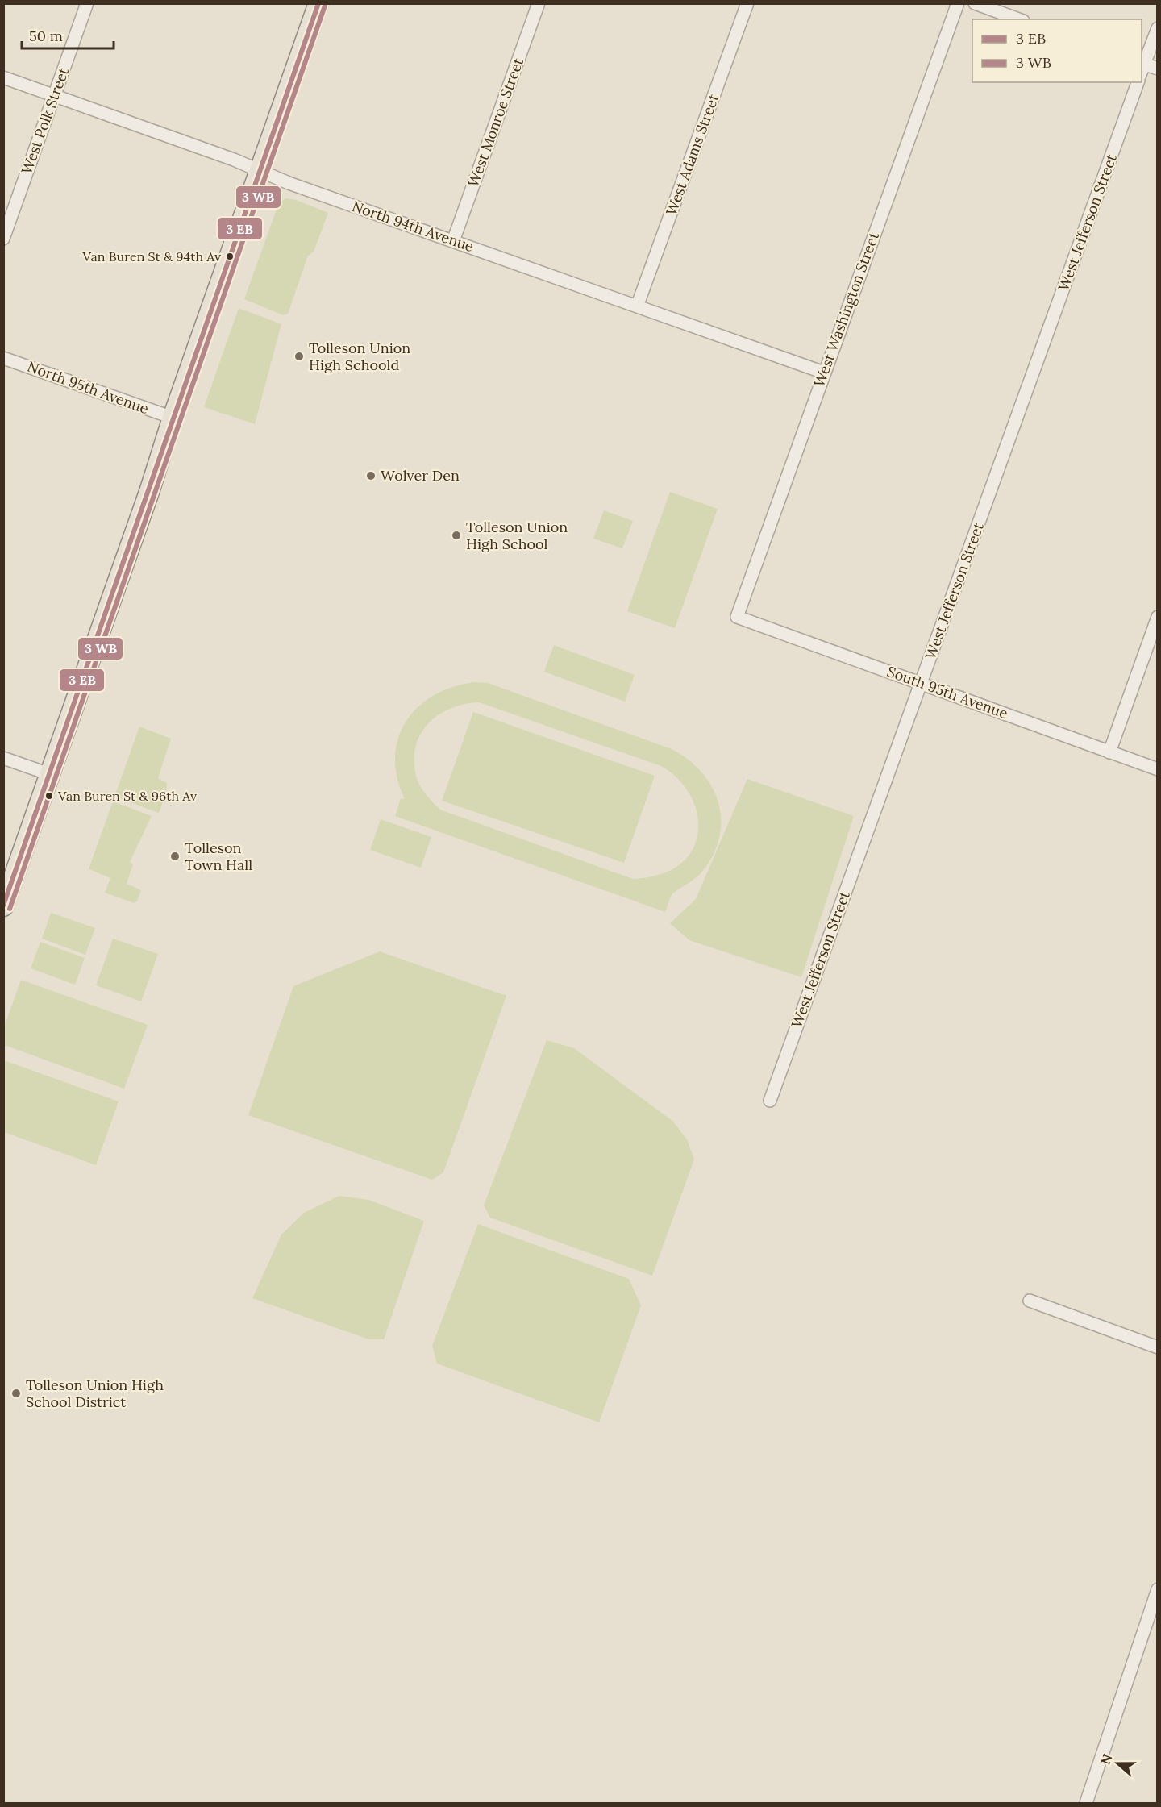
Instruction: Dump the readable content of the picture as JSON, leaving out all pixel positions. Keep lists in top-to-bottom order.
{
  "streets": {
    "street": [
      "West Polk Street",
      "West Monroe Street",
      "West Adams Street",
      "West Jefferson Street",
      "North 94th Avenue",
      "West Washington Street",
      "North 95th Avenue",
      "South 95th Avenue"
    ]
  },
  "crossings": [
    ["West Polk Street", "North 94th Avenue"],
    ["West Monroe Street", "North 94th Avenue"],
    ["West Adams Street", "North 94th Avenue"],
    ["West Jefferson Street", "South 95th Avenue"],
    ["North 94th Avenue", "West Washington Street"],
    ["West Washington Street", "South 95th Avenue"]
  ],
  "places": [
    "Van Buren St & 94th Av",
    "Tolleson Union High Schoold",
    "Wolver Den",
    "Tolleson Union High School",
    "Van Buren St & 96th Av",
    "Tolleson Town Hall",
    "Tolleson Union High School District"
  ],
  "legend": ["3 EB", "3 WB"],
  "scale_bar": "50 m",
  "north": "left"
}
